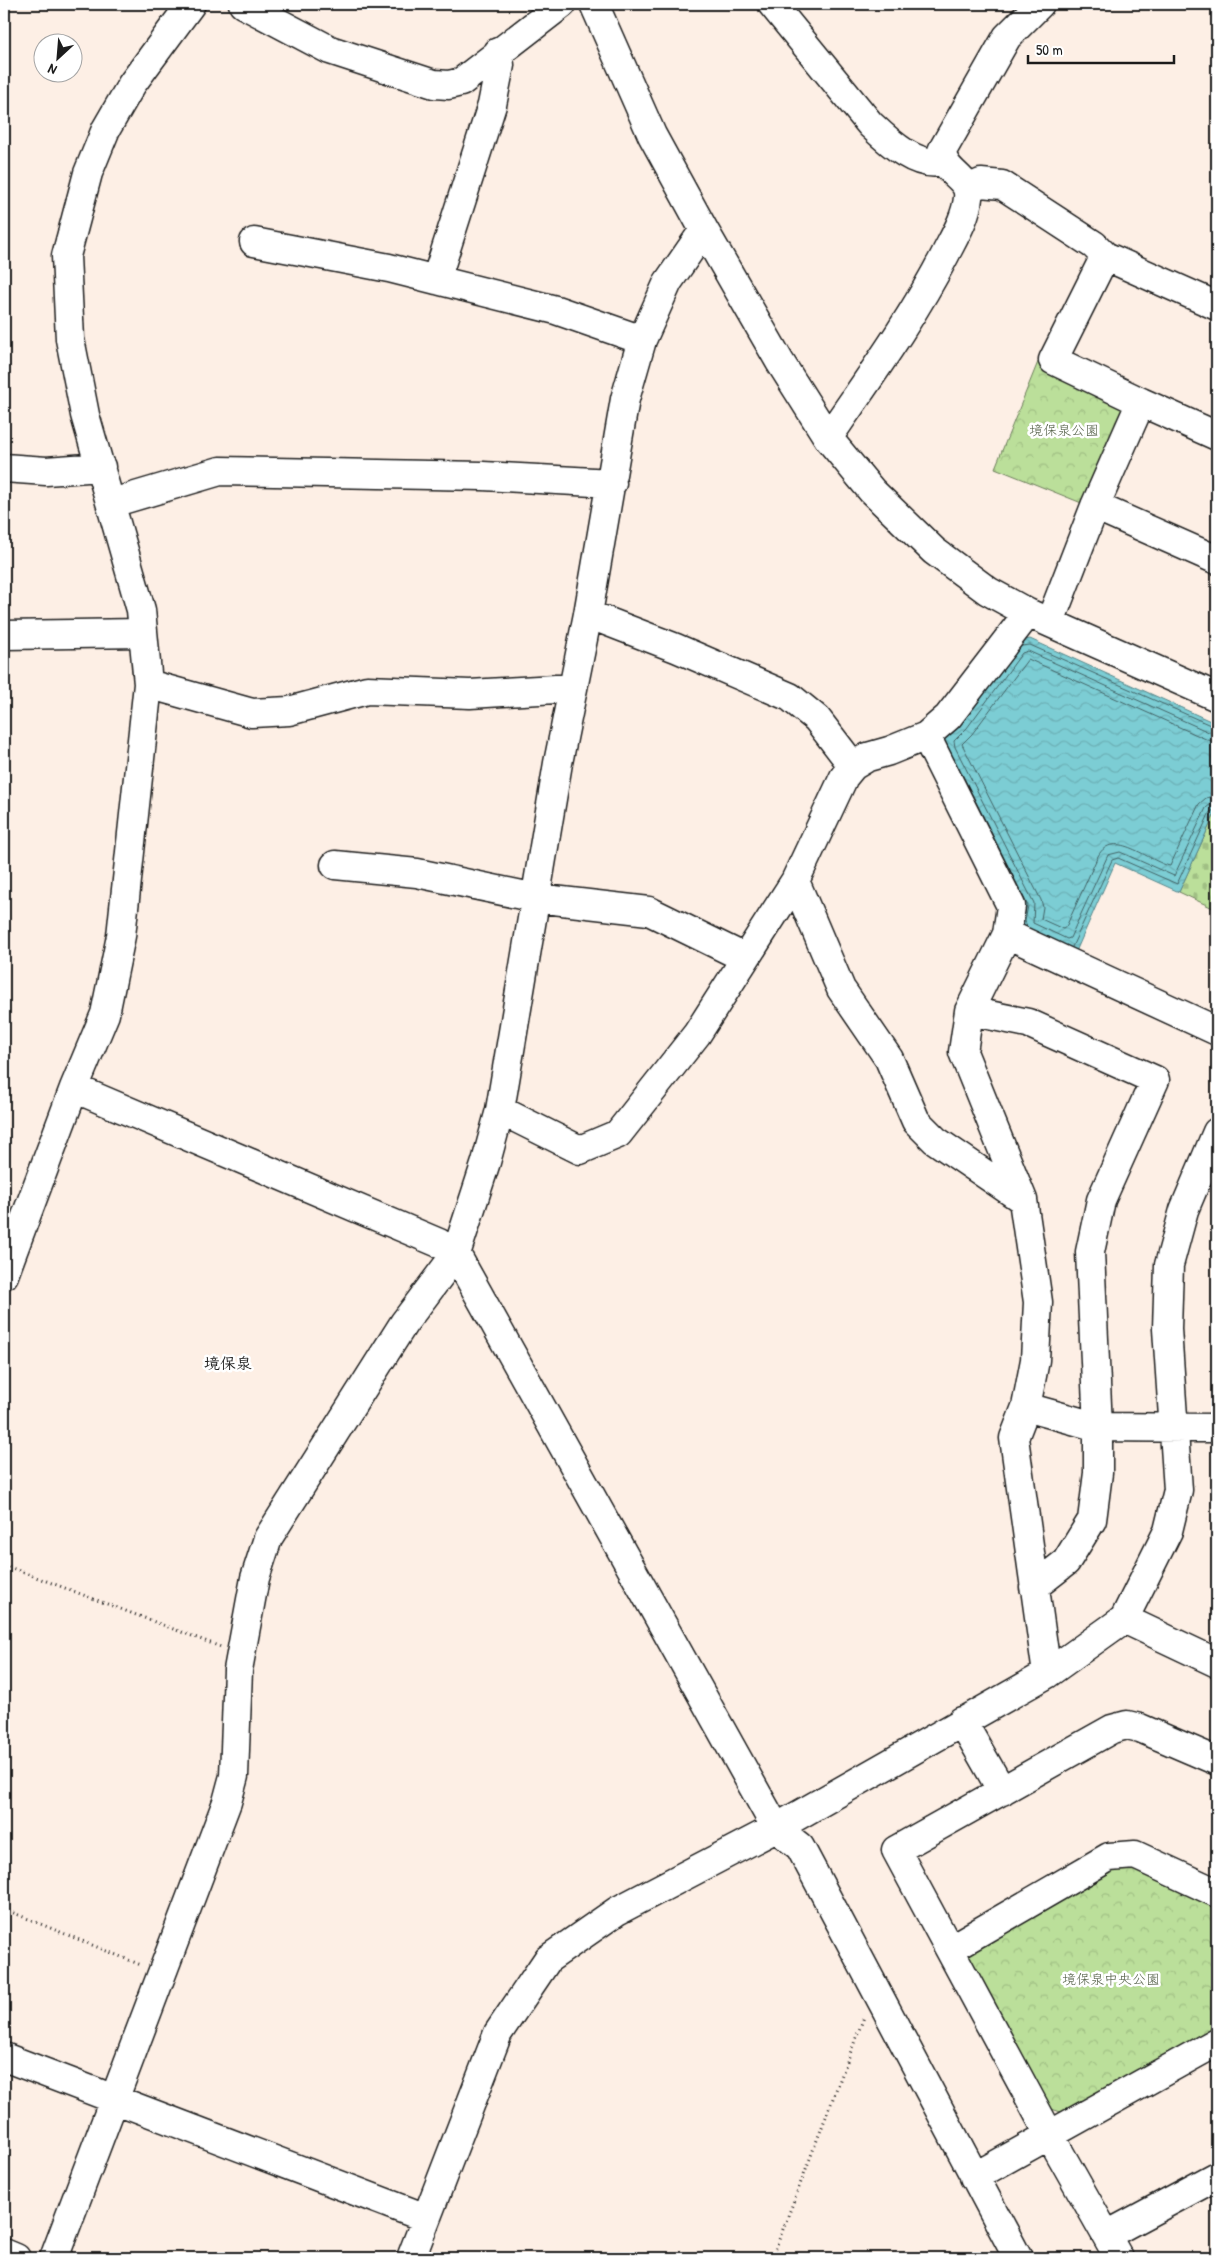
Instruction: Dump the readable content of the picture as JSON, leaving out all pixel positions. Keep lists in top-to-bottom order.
{
  "districts": ["境保泉"],
  "parks": ["境保泉公園", "境保泉中央公園"],
  "scale_bar": "50 m",
  "north": "bottom left"
}
